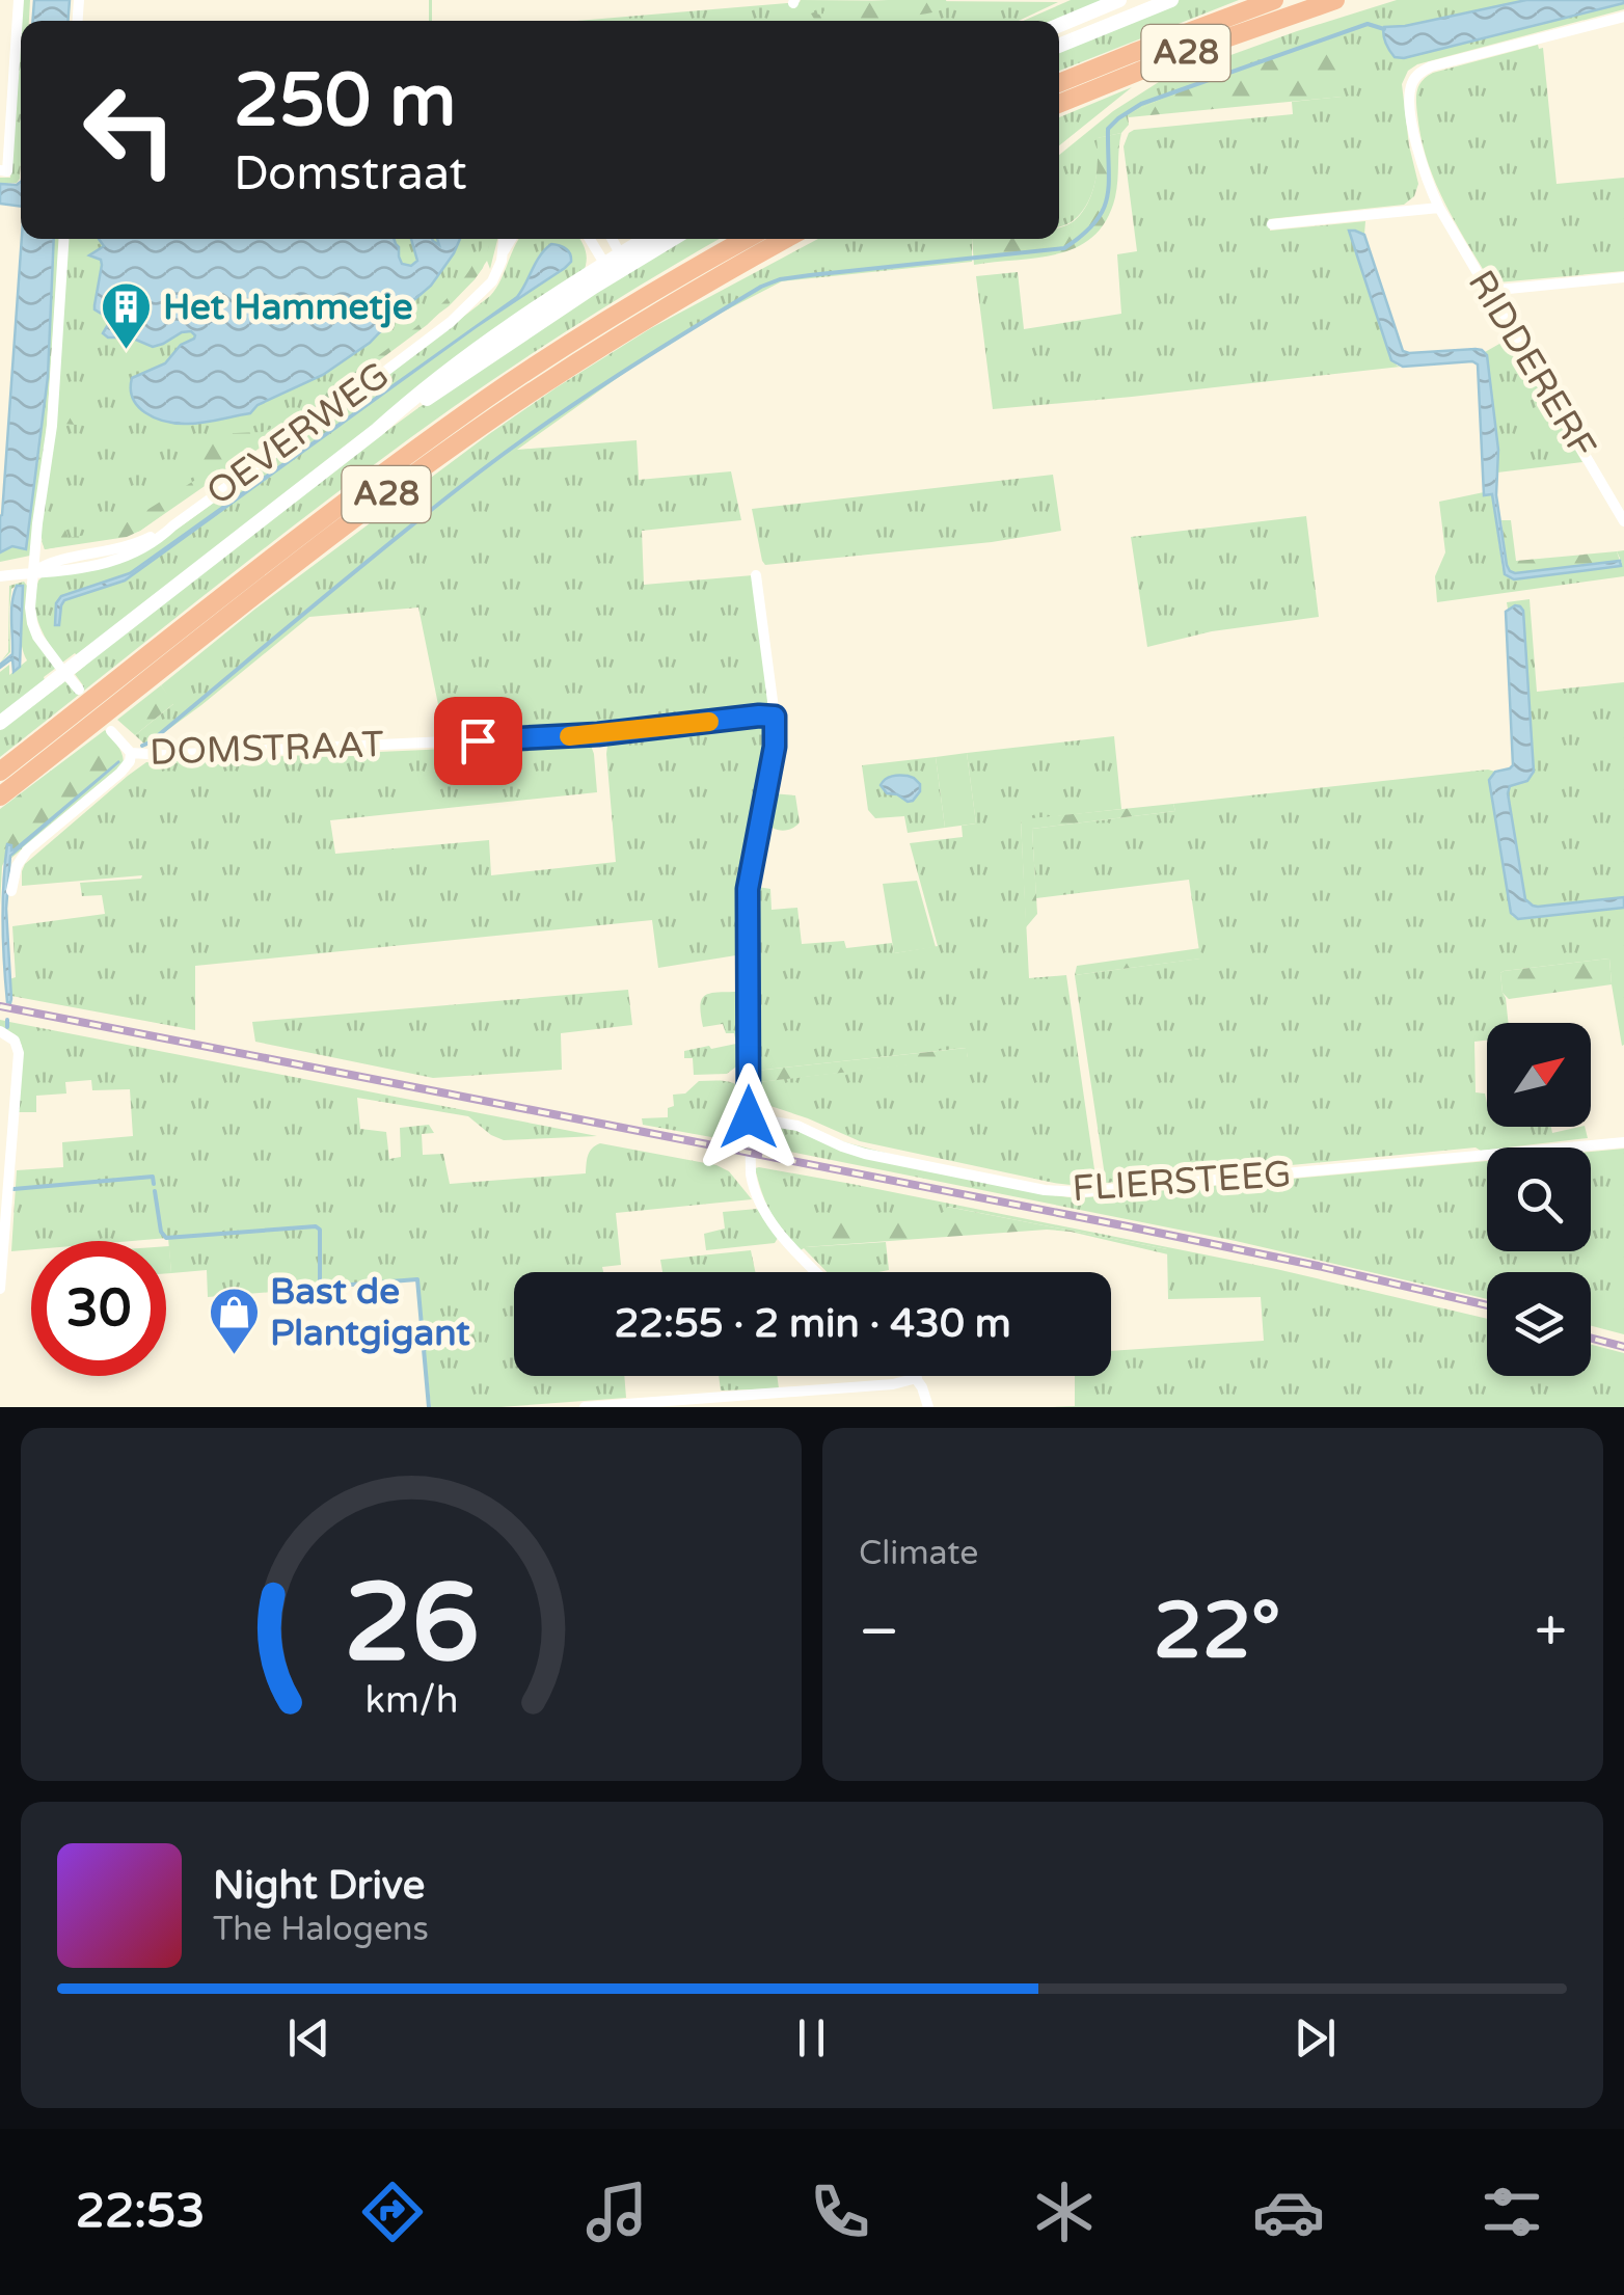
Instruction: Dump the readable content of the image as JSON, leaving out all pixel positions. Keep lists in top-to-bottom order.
{
  "streets": {
    "highway": ["A28"],
    "street": [
      "RIDDERERF",
      "OEVERWEG",
      "DOMSTRAAT",
      "FLIERSTEEG"
    ]
  },
  "places": {
    "building": ["Het Hammetje"],
    "shop": ["Bast de Plantgigant"]
  },
  "north": "top right",
  "page": {
    "turn": ["250 m", "Domstraat"],
    "limit": "30",
    "trip": "22:55 · 2 min · 430 m",
    "tile": "Climate",
    "heat": ["−", "22°", "+"],
    "song": ["Night Drive", "The Halogens"],
    "tabs": "22:53",
    "gauge": ["26", "km/h"]
  }
}
